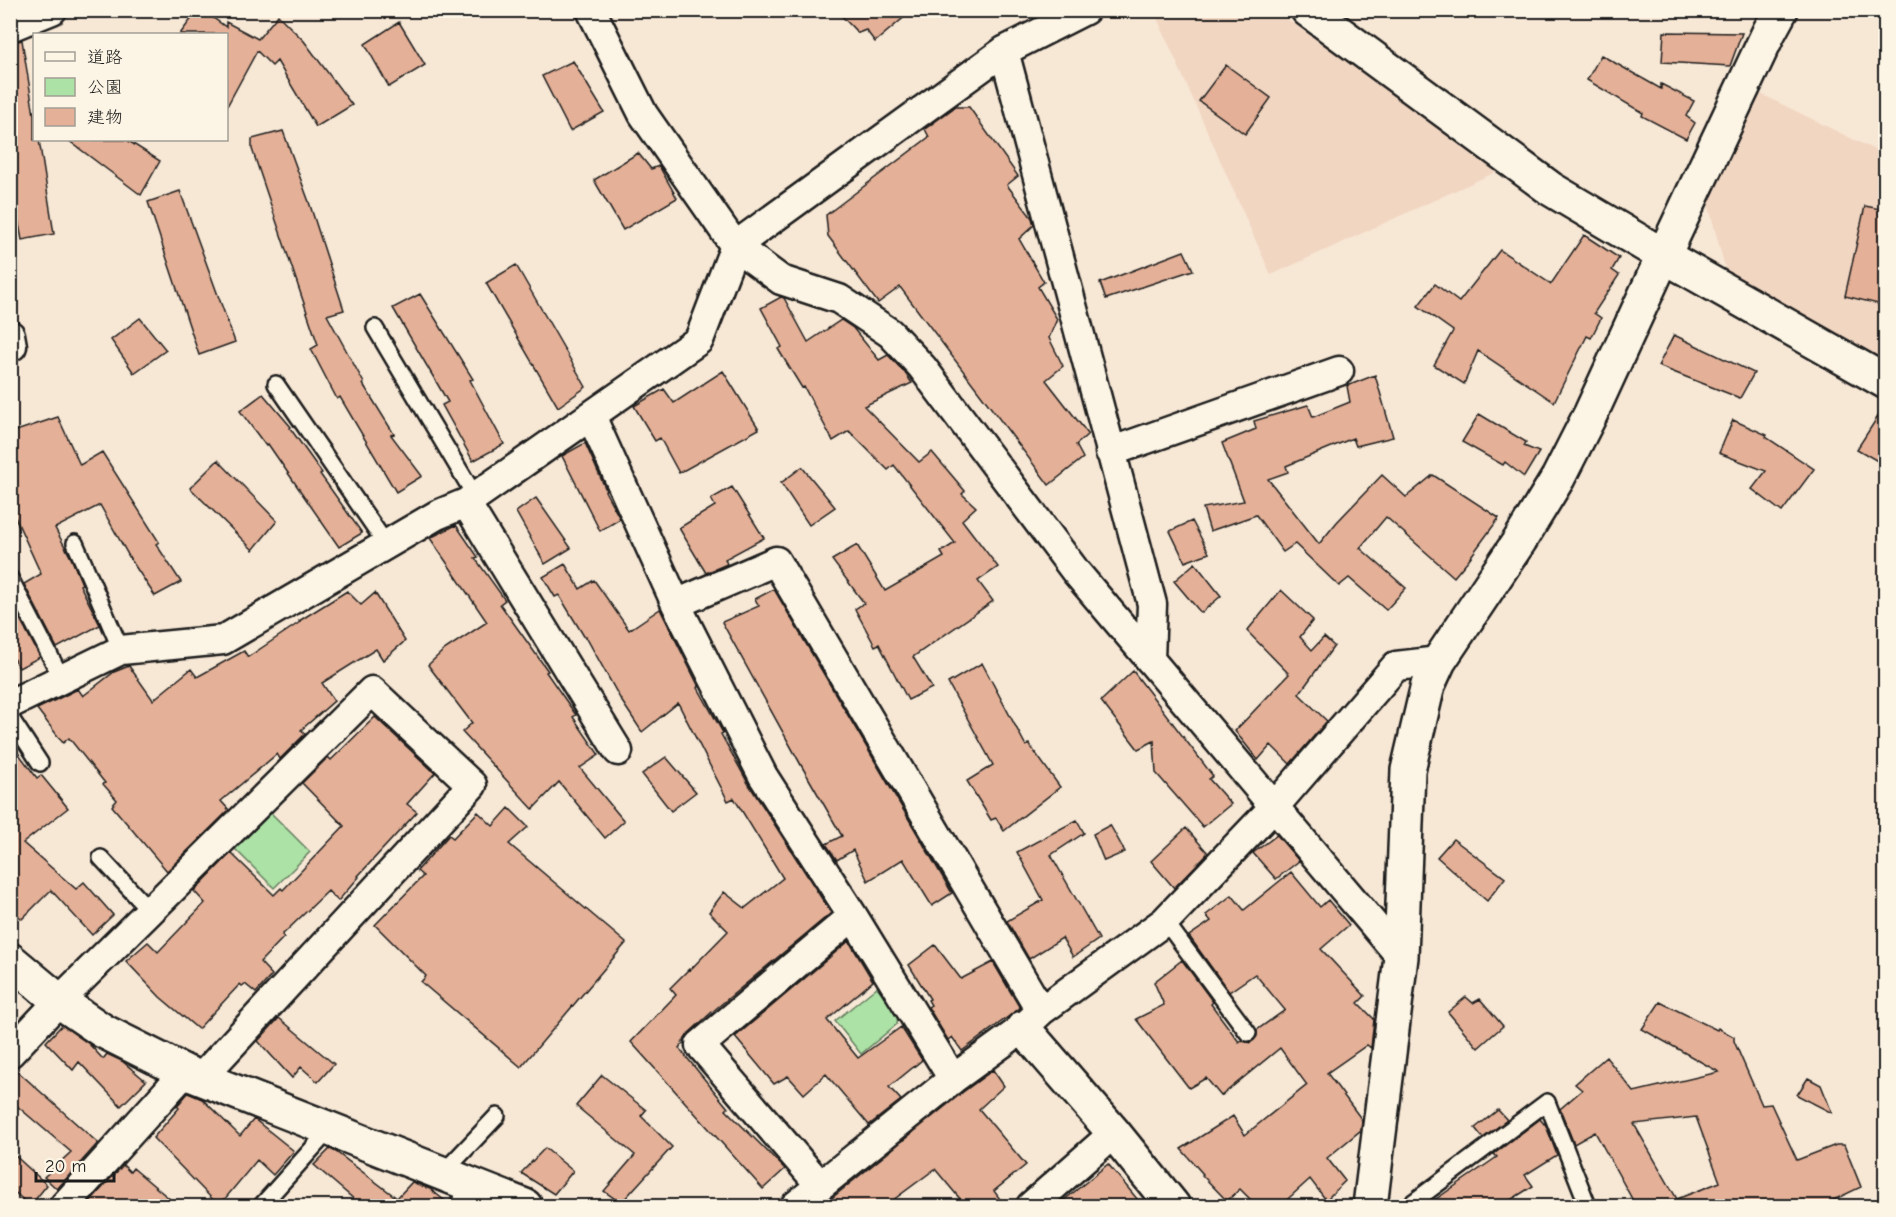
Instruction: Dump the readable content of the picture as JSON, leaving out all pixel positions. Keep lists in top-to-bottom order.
{
  "legend": ["道路", "公園", "建物"],
  "scale_bar": "20 m"
}
